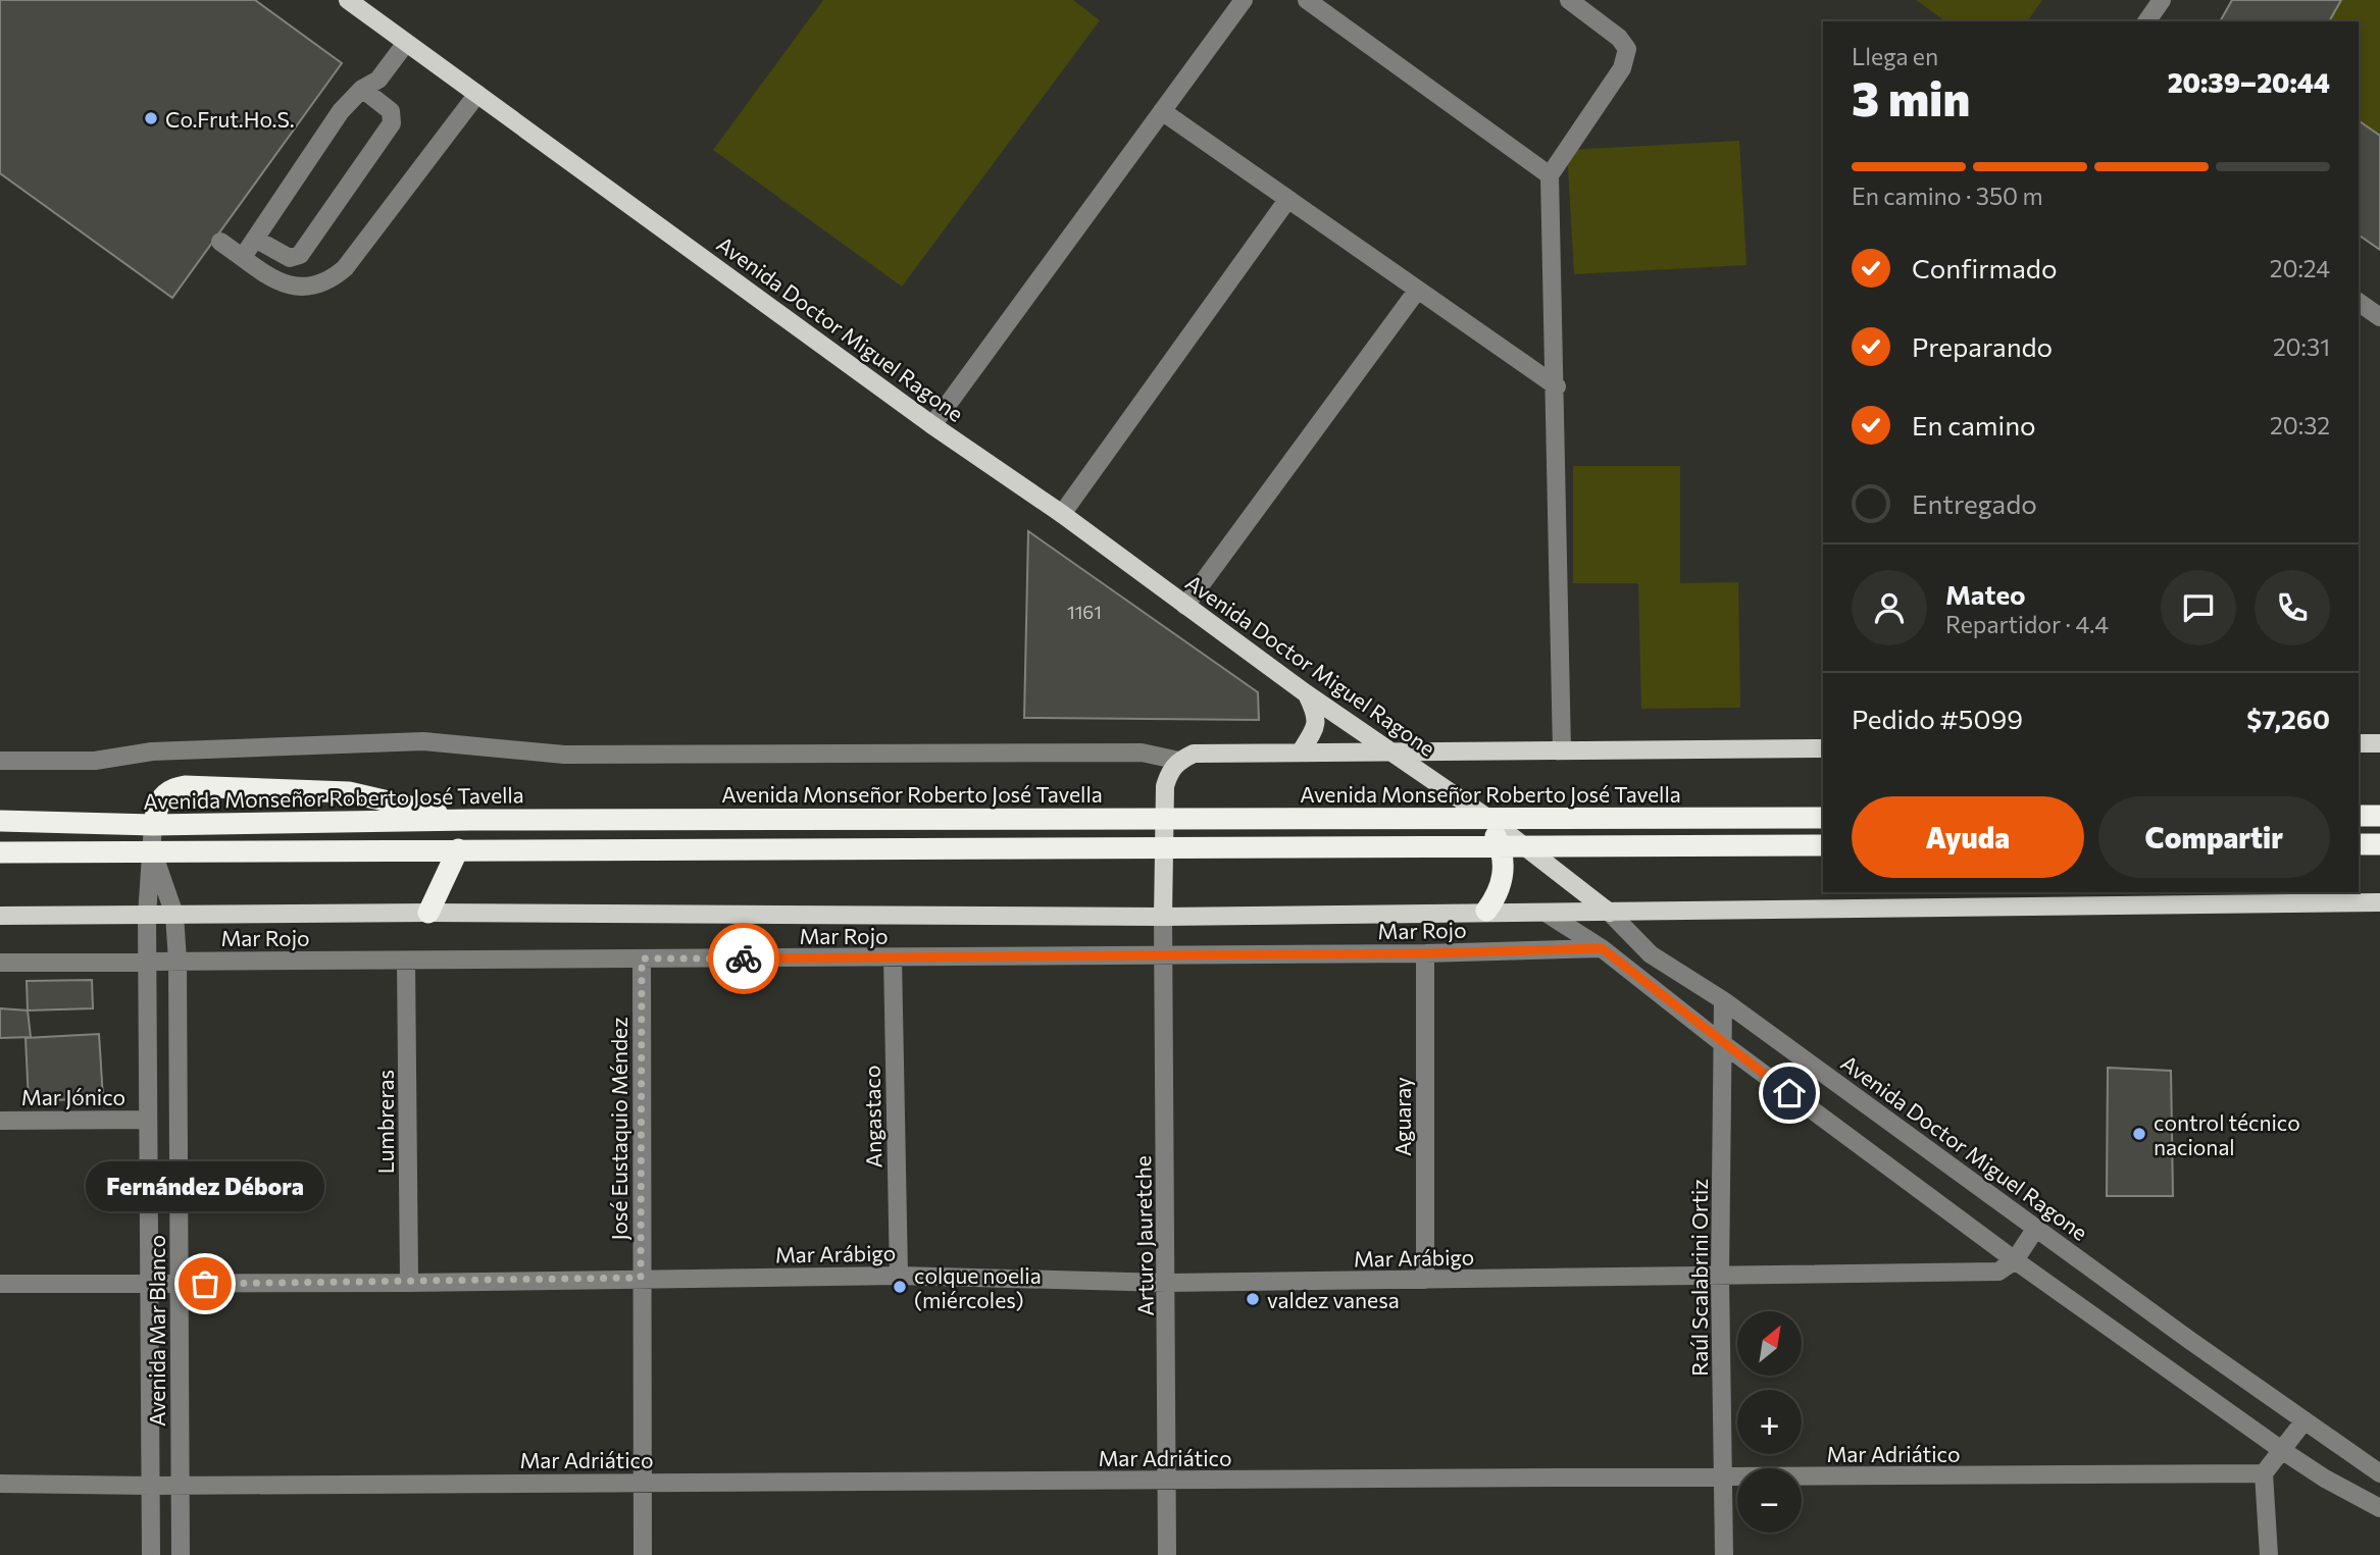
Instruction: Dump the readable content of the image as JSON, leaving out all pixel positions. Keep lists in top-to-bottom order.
{
  "streets": {
    "highway": ["Avenida Monseñor Roberto José Tavella"],
    "main road": ["Avenida Doctor Miguel Ragone"],
    "street": [
      "Mar Rojo",
      "Mar Jónico",
      "Angastaco",
      "Aguaray",
      "Lumbreras",
      "José Eustaquio Méndez",
      "Arturo Jauretche",
      "Mar Arábigo",
      "Raúl Scalabrini Ortiz",
      "Avenida Mar Blanco",
      "Mar Adriático"
    ]
  },
  "crossings": [
    ["Avenida Doctor Miguel Ragone", "Avenida Monseñor Roberto José Tavella"],
    ["Avenida Doctor Miguel Ragone", "Raúl Scalabrini Ortiz"],
    ["Avenida Monseñor Roberto José Tavella", "Avenida Mar Blanco"],
    ["Mar Rojo", "Angastaco"],
    ["Mar Rojo", "Aguaray"],
    ["Mar Rojo", "Lumbreras"],
    ["Mar Rojo", "José Eustaquio Méndez"],
    ["Mar Rojo", "Arturo Jauretche"],
    ["Mar Rojo", "Avenida Mar Blanco"],
    ["Mar Jónico", "Avenida Mar Blanco"],
    ["Angastaco", "Mar Arábigo"],
    ["Aguaray", "Mar Arábigo"],
    ["Lumbreras", "Mar Arábigo"],
    ["José Eustaquio Méndez", "Mar Arábigo"],
    ["José Eustaquio Méndez", "Mar Adriático"],
    ["Arturo Jauretche", "Mar Arábigo"],
    ["Arturo Jauretche", "Mar Adriático"],
    ["Mar Arábigo", "Raúl Scalabrini Ortiz"],
    ["Mar Arábigo", "Avenida Mar Blanco"],
    ["Raúl Scalabrini Ortiz", "Mar Adriático"],
    ["Avenida Mar Blanco", "Mar Adriático"]
  ],
  "places": [
    "Co.Frut.Ho.S.",
    "control técnico nacional",
    "Fernández Débora",
    "colque noelia (miércoles)",
    "valdez vanesa"
  ],
  "house_numbers": ["1161"],
  "north": "top right",
  "page": {
    "heading": ["3 min", "Llega en", "20:39–20:44"],
    "panel": [
      "Mateo",
      "Repartidor · 4.4",
      "Pedido #5099",
      "$7,260"
    ],
    "bar": "En camino · 350 m",
    "list": [
      ["Confirmado", "20:24"],
      ["Preparando", "20:31"],
      ["En camino", "20:32"],
      "Entregado"
    ],
    "buttons": ["Ayuda", "Compartir"],
    "bubble": "Fernández Débora",
    "map_buttons": ["+", "−"]
  }
}
